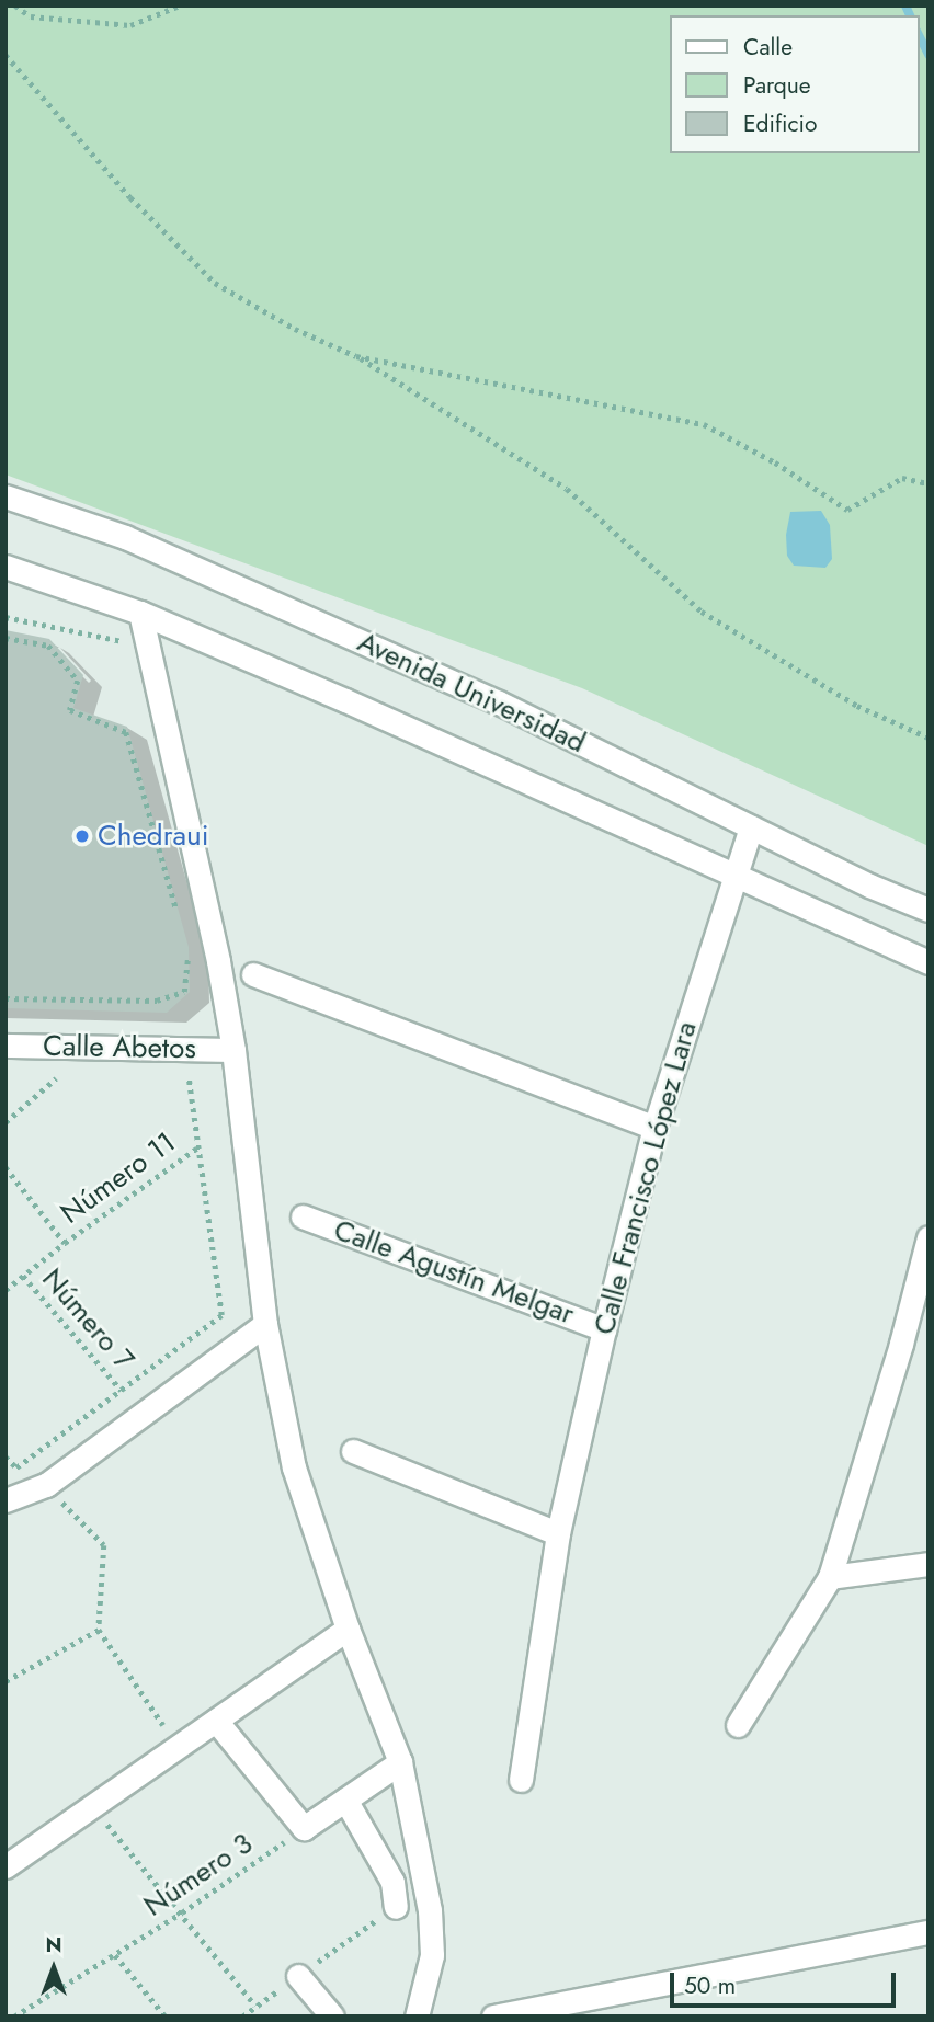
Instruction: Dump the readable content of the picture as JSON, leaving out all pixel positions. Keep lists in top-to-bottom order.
{
  "streets": {
    "street": [
      "Avenida Universidad",
      "Calle Abetos",
      "Calle Francisco López Lara",
      "Calle Agustín Melgar"
    ],
    "path": ["Número 11", "Número 7", "Número 3"]
  },
  "crossings": [
    ["Avenida Universidad", "Calle Francisco López Lara"],
    ["Número 11", "Número 7"],
    ["Calle Francisco López Lara", "Calle Agustín Melgar"]
  ],
  "places": ["Chedraui"],
  "legend": ["Calle", "Parque", "Edificio"],
  "scale_bar": "50 m",
  "north": "top"
}
